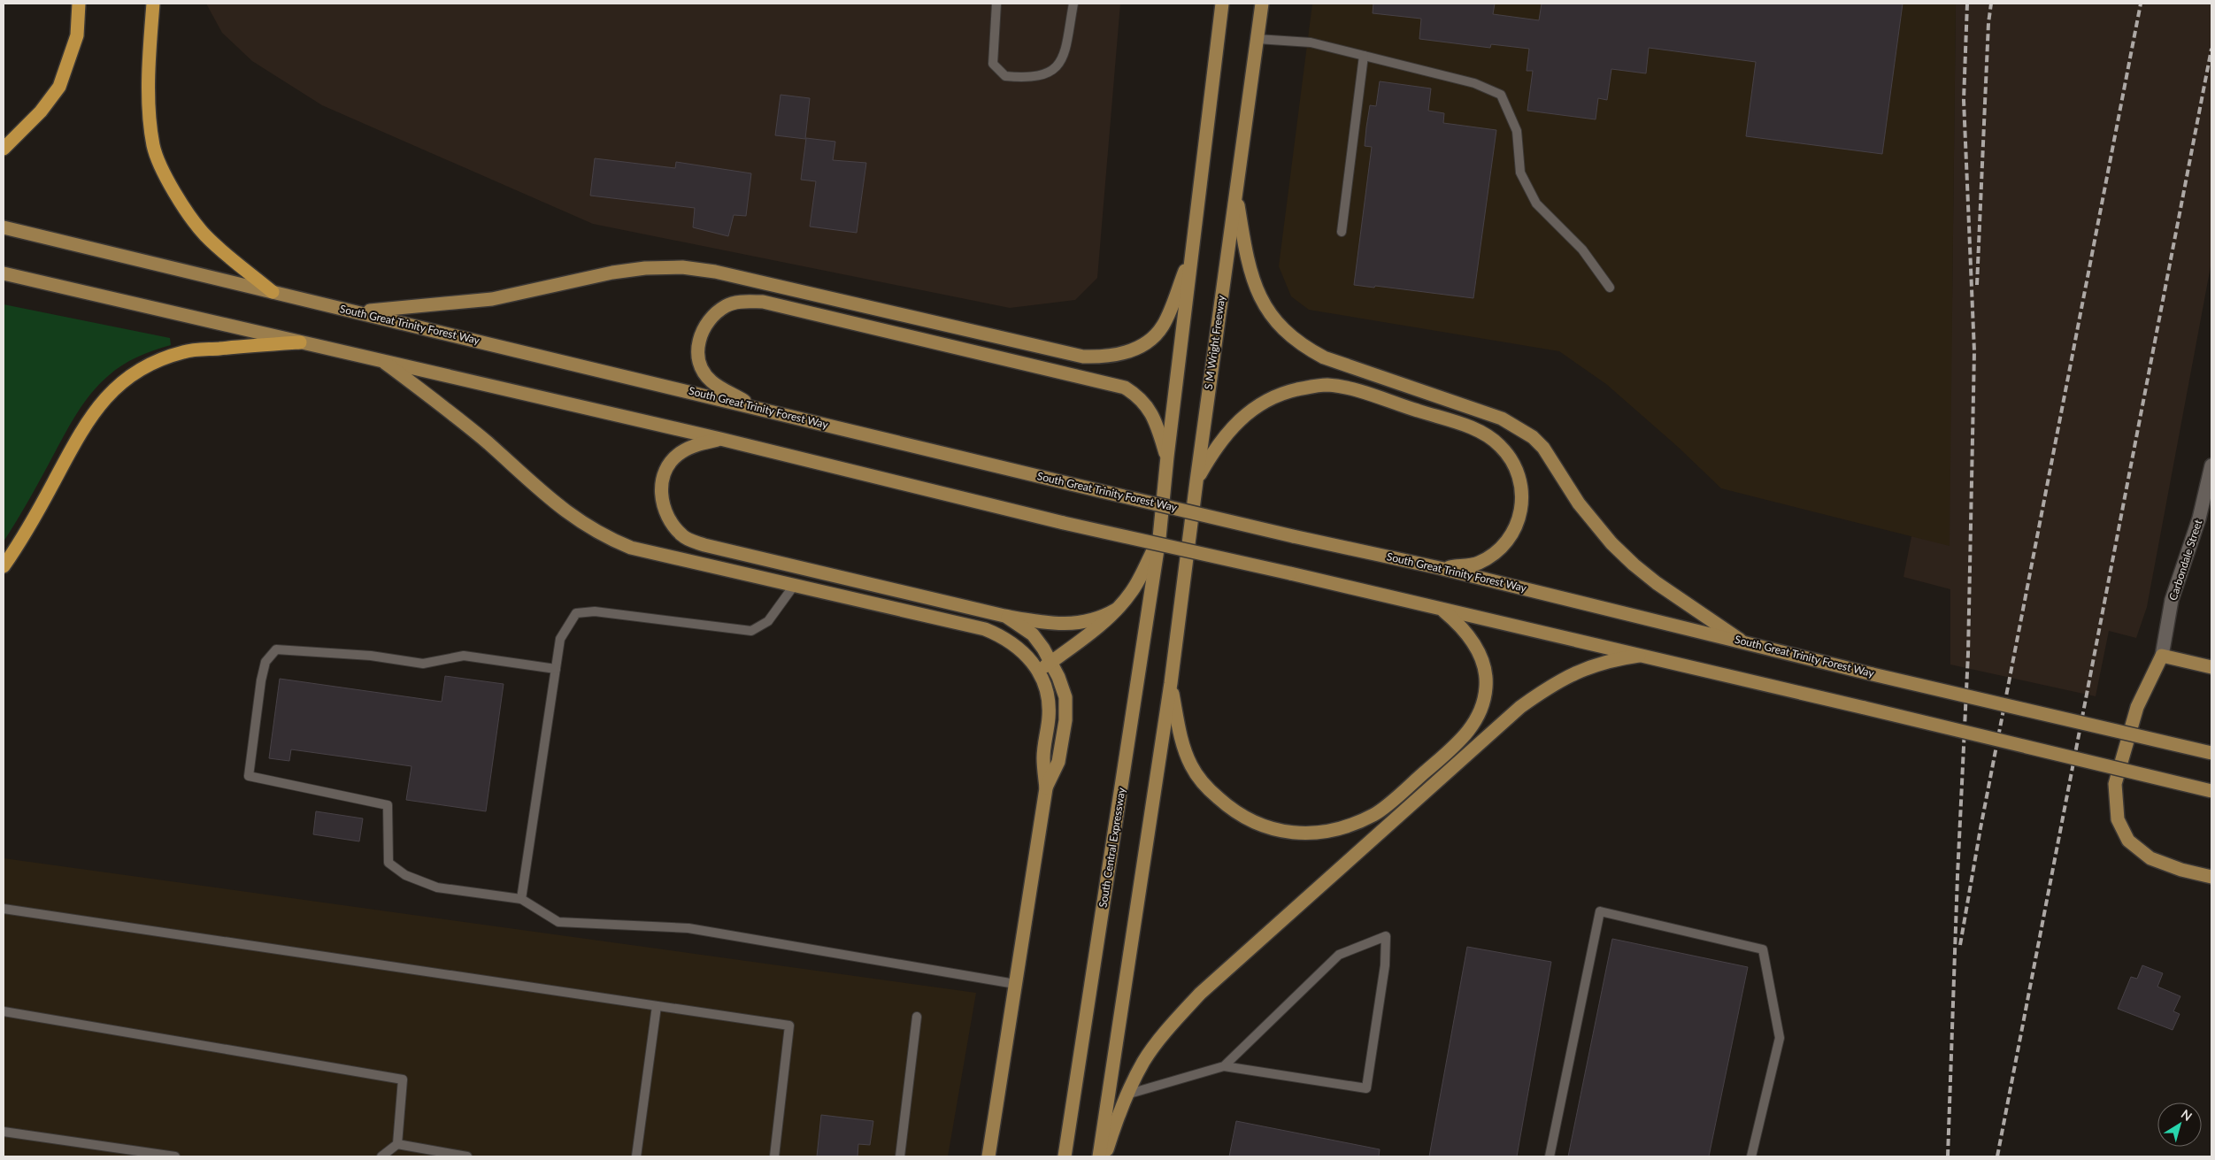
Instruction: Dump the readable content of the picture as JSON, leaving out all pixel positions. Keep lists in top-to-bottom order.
{
  "streets": {
    "main road": ["South Great Trinity Forest Way", "S M Wright Freeway", "South Central Expressway"],
    "street": ["Carbondale Street"]
  },
  "north": "top right"
}
